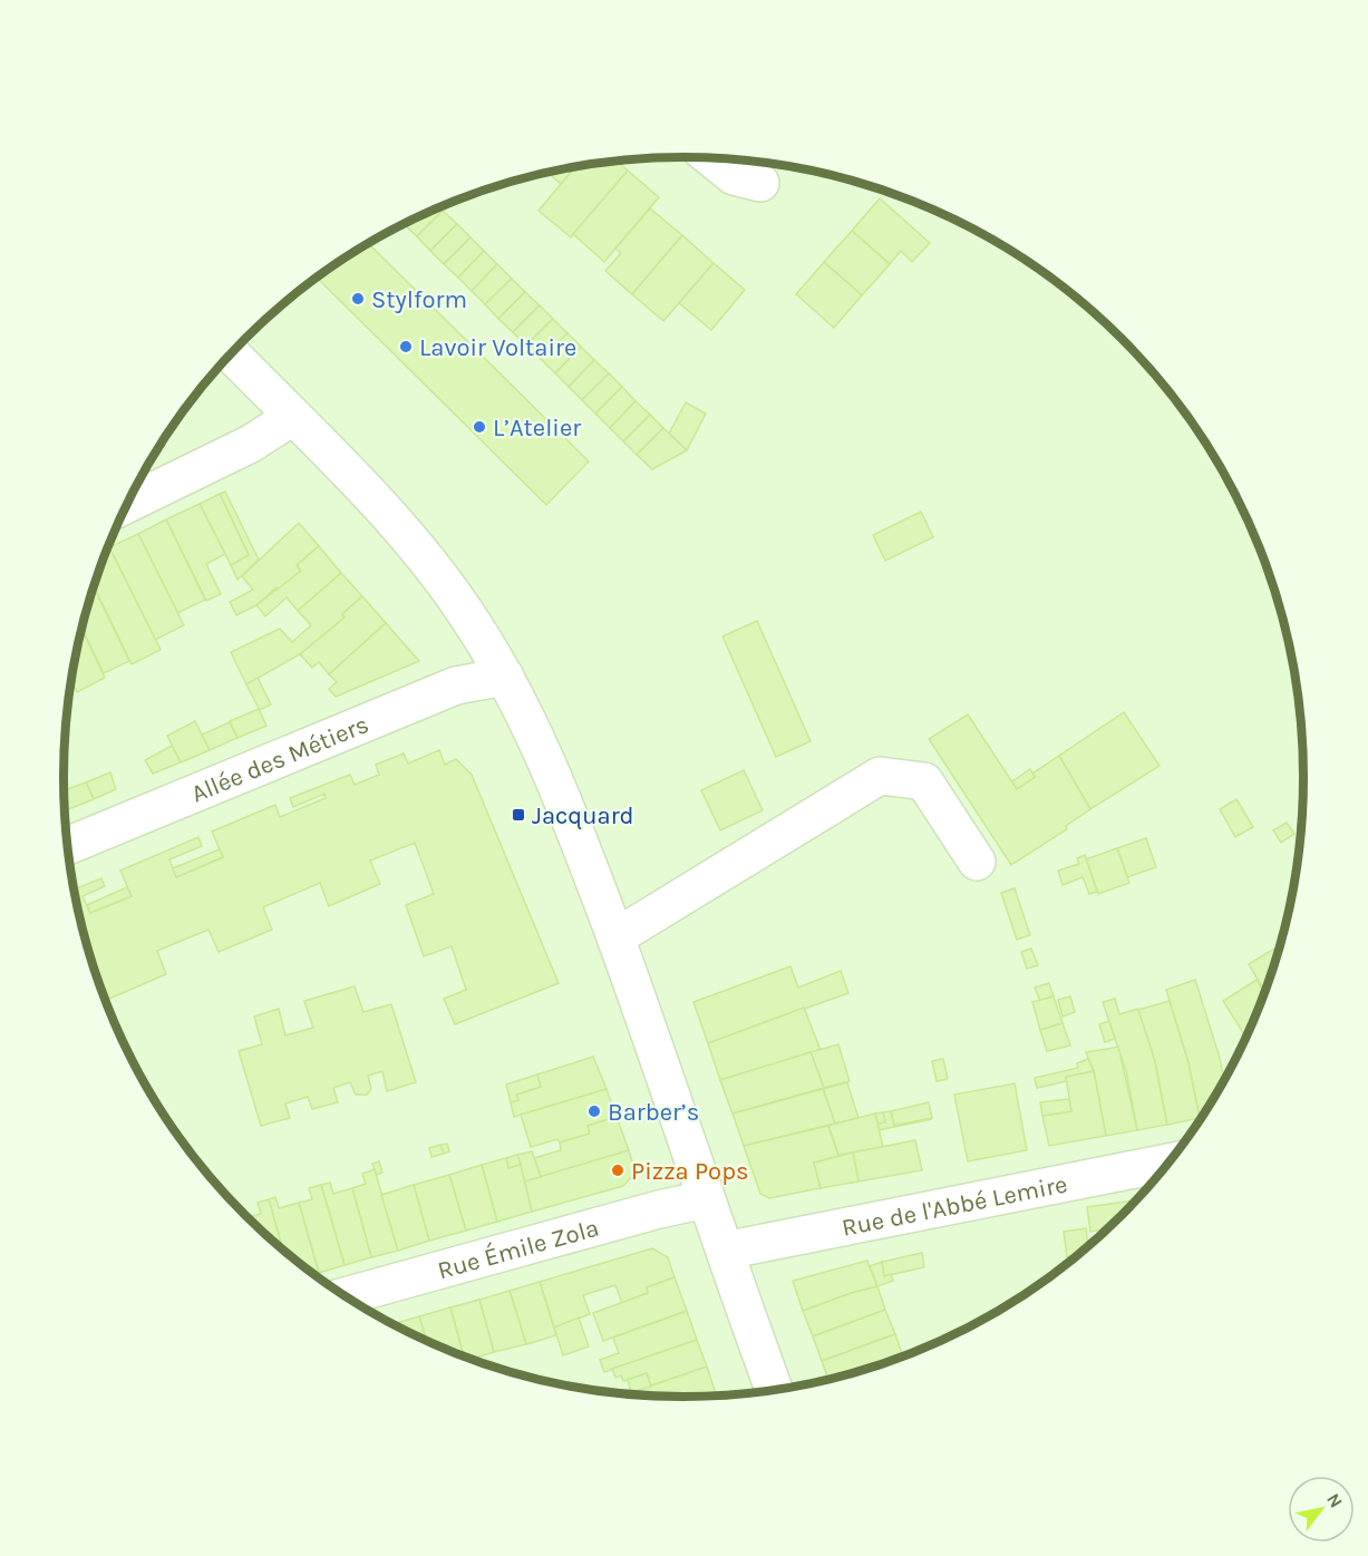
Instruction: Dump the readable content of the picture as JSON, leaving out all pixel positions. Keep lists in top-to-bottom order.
{
  "streets": {
    "street": ["Allée des Métiers", "Rue de l'Abbé Lemire", "Rue Émile Zola"]
  },
  "places": {
    "other": [
      "Stylform",
      "Lavoir Voltaire",
      "L’Atelier",
      "Barber’s",
      "Pizza Pops"
    ],
    "transit": ["Jacquard"]
  },
  "north": "top right"
}
